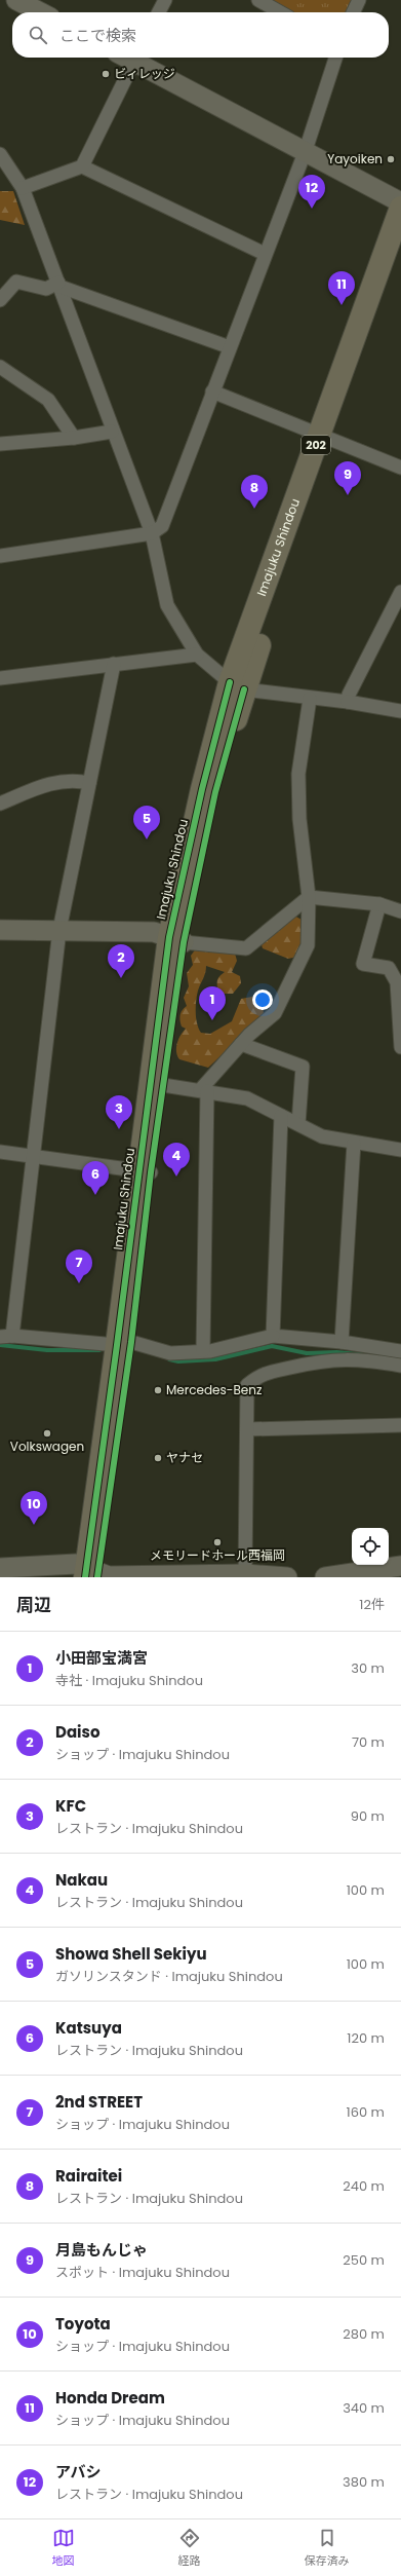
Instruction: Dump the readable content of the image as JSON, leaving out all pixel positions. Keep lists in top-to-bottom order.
{
  "streets": {
    "highway": ["202", "Imajuku Shindou"]
  },
  "places": [
    "ビィレッジ",
    "Yayoiken",
    "Mercedes-Benz",
    "Volkswagen",
    "ヤナセ",
    "メモリードホール西福岡"
  ],
  "page": {
    "search": "ここで検索",
    "pins": [
      "12",
      "11",
      "9",
      "8",
      "5",
      "2",
      "1",
      "3",
      "4",
      "6",
      "7",
      "10"
    ],
    "heading": ["周辺", "12件"],
    "list": [
      {
        "mark": "1",
        "name": "小田部宝満宮",
        "note": "寺社 · Imajuku Shindou",
        "value": "30 m"
      },
      {
        "mark": "2",
        "name": "Daiso",
        "note": "ショップ · Imajuku Shindou",
        "value": "70 m"
      },
      {
        "mark": "3",
        "name": "KFC",
        "note": "レストラン · Imajuku Shindou",
        "value": "90 m"
      },
      {
        "mark": "4",
        "name": "Nakau",
        "note": "レストラン · Imajuku Shindou",
        "value": "100 m"
      },
      {
        "mark": "5",
        "name": "Showa Shell Sekiyu",
        "note": "ガソリンスタンド · Imajuku Shindou",
        "value": "100 m"
      },
      {
        "mark": "6",
        "name": "Katsuya",
        "note": "レストラン · Imajuku Shindou",
        "value": "120 m"
      },
      {
        "mark": "7",
        "name": "2nd STREET",
        "note": "ショップ · Imajuku Shindou",
        "value": "160 m"
      },
      {
        "mark": "8",
        "name": "Rairaitei",
        "note": "レストラン · Imajuku Shindou",
        "value": "240 m"
      },
      {
        "mark": "9",
        "name": "月島もんじゃ",
        "note": "スポット · Imajuku Shindou",
        "value": "250 m"
      },
      {
        "mark": "10",
        "name": "Toyota",
        "note": "ショップ · Imajuku Shindou",
        "value": "280 m"
      },
      {
        "mark": "11",
        "name": "Honda Dream",
        "note": "ショップ · Imajuku Shindou",
        "value": "340 m"
      },
      {
        "mark": "12",
        "name": "アバシ",
        "note": "レストラン · Imajuku Shindou",
        "value": "380 m"
      }
    ],
    "nav": ["地図", "経路", "保存済み"]
  }
}
